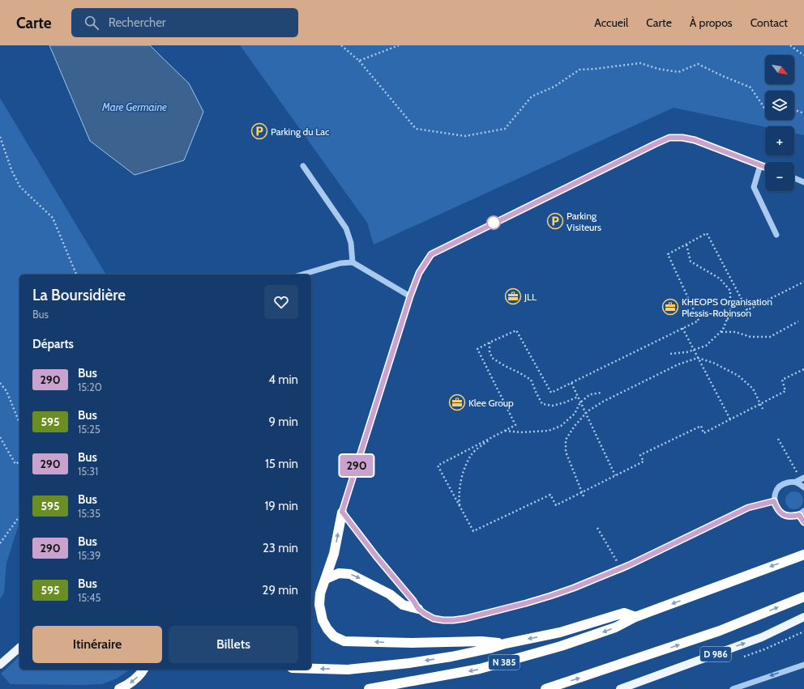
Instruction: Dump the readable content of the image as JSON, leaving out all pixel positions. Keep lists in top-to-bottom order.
{
  "streets": {
    "highway": ["N 385"],
    "main road": ["D 986"]
  },
  "water": ["Mare Germaine"],
  "places": {
    "parking": ["Parking du Lac", "Parking Visiteurs"],
    "office": ["JLL", "KHEOPS Organisation Plessis-Robinson", "Klee Group"]
  },
  "lines": ["bus line 290"],
  "north": "bottom right",
  "page": {
    "header": "Carte",
    "search": "Rechercher",
    "nav": [
      "Accueil",
      "Carte",
      "À propos",
      "Contact"
    ],
    "on_map": "290",
    "map_buttons": ["+", "−"],
    "heading": [
      ["La Boursidière", "Bus"],
      "Départs"
    ],
    "list": [
      {
        "mark": "290",
        "name": "Bus",
        "note": "15:20",
        "value": "4 min"
      },
      {
        "mark": "595",
        "name": "Bus",
        "note": "15:25",
        "value": "9 min"
      },
      {
        "mark": "290",
        "name": "Bus",
        "note": "15:31",
        "value": "15 min"
      },
      {
        "mark": "595",
        "name": "Bus",
        "note": "15:35",
        "value": "19 min"
      },
      {
        "mark": "290",
        "name": "Bus",
        "note": "15:39",
        "value": "23 min"
      },
      {
        "mark": "595",
        "name": "Bus",
        "note": "15:45",
        "value": "29 min"
      }
    ],
    "buttons": ["Itinéraire", "Billets"]
  }
}
